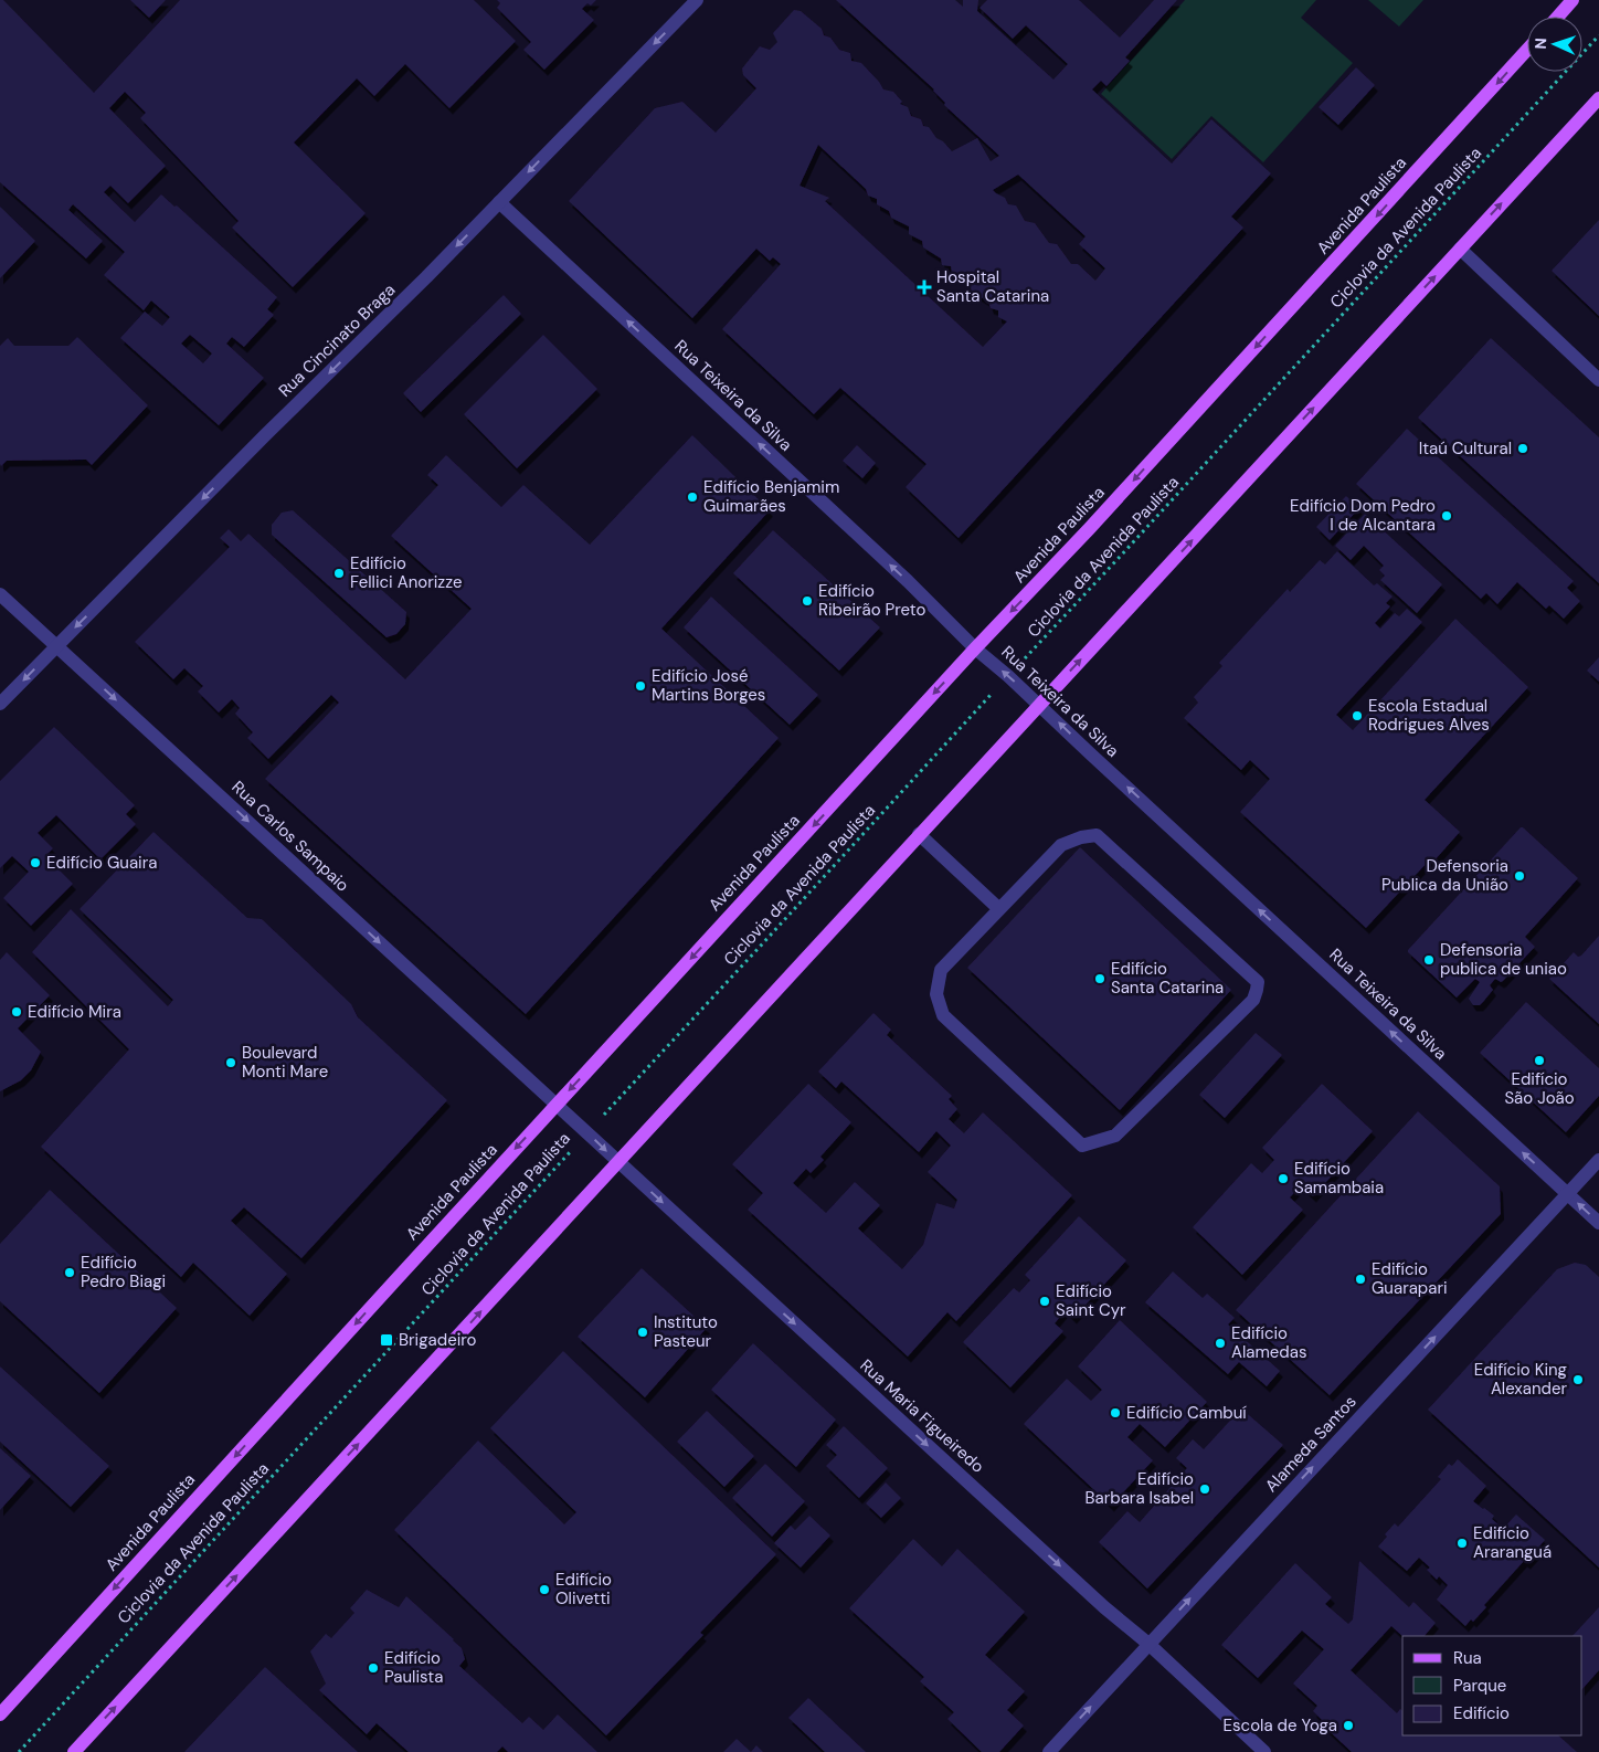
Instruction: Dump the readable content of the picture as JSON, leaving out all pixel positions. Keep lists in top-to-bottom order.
{
  "streets": {
    "main road": ["Avenida Paulista"],
    "street": [
      "Rua Cincinato Braga",
      "Rua Teixeira da Silva",
      "Rua Carlos Sampaio",
      "Rua Maria Figueiredo",
      "Alameda Santos"
    ],
    "path": ["Ciclovia da Avenida Paulista"]
  },
  "crossings": [
    ["Avenida Paulista", "Rua Teixeira da Silva"],
    ["Avenida Paulista", "Rua Carlos Sampaio"],
    ["Avenida Paulista", "Rua Maria Figueiredo"],
    ["Ciclovia da Avenida Paulista", "Rua Teixeira da Silva"],
    ["Ciclovia da Avenida Paulista", "Rua Maria Figueiredo"],
    ["Rua Cincinato Braga", "Rua Teixeira da Silva"],
    ["Rua Cincinato Braga", "Rua Carlos Sampaio"],
    ["Rua Teixeira da Silva", "Alameda Santos"],
    ["Rua Carlos Sampaio", "Rua Maria Figueiredo"],
    ["Rua Maria Figueiredo", "Alameda Santos"]
  ],
  "one_way": [
    "Rua Cincinato Braga",
    "Rua Teixeira da Silva",
    "Rua Carlos Sampaio",
    "Rua Maria Figueiredo",
    "Alameda Santos"
  ],
  "places": {
    "health": ["Hospital Santa Catarina"],
    "other": [
      "Itaú Cultural",
      "Edifício Benjamim Guimarães",
      "Edifício Dom Pedro I de Alcantara",
      "Edifício Fellici Anorizze",
      "Edifício Ribeirão Preto",
      "Edifício José Martins Borges",
      "Escola Estadual Rodrigues Alves",
      "Edifício Guaira",
      "Defensoria Publica da União",
      "Defensoria publica de uniao",
      "Edifício Santa Catarina",
      "Edifício Mira",
      "Edifício São João",
      "Boulevard Monti Mare",
      "Edifício Samambaia",
      "Edifício Pedro Biagi",
      "Edifício Guarapari",
      "Edifício Saint Cyr",
      "Instituto Pasteur",
      "Edifício Alamedas",
      "Edifício King Alexander",
      "Edifício Cambuí",
      "Edifício Barbara Isabel",
      "Edifício Araranguá",
      "Edifício Olivetti",
      "Edifício Paulista",
      "Escola de Yoga"
    ],
    "transit": ["Brigadeiro"]
  },
  "legend": ["Rua", "Parque", "Edifício"],
  "north": "left"
}
